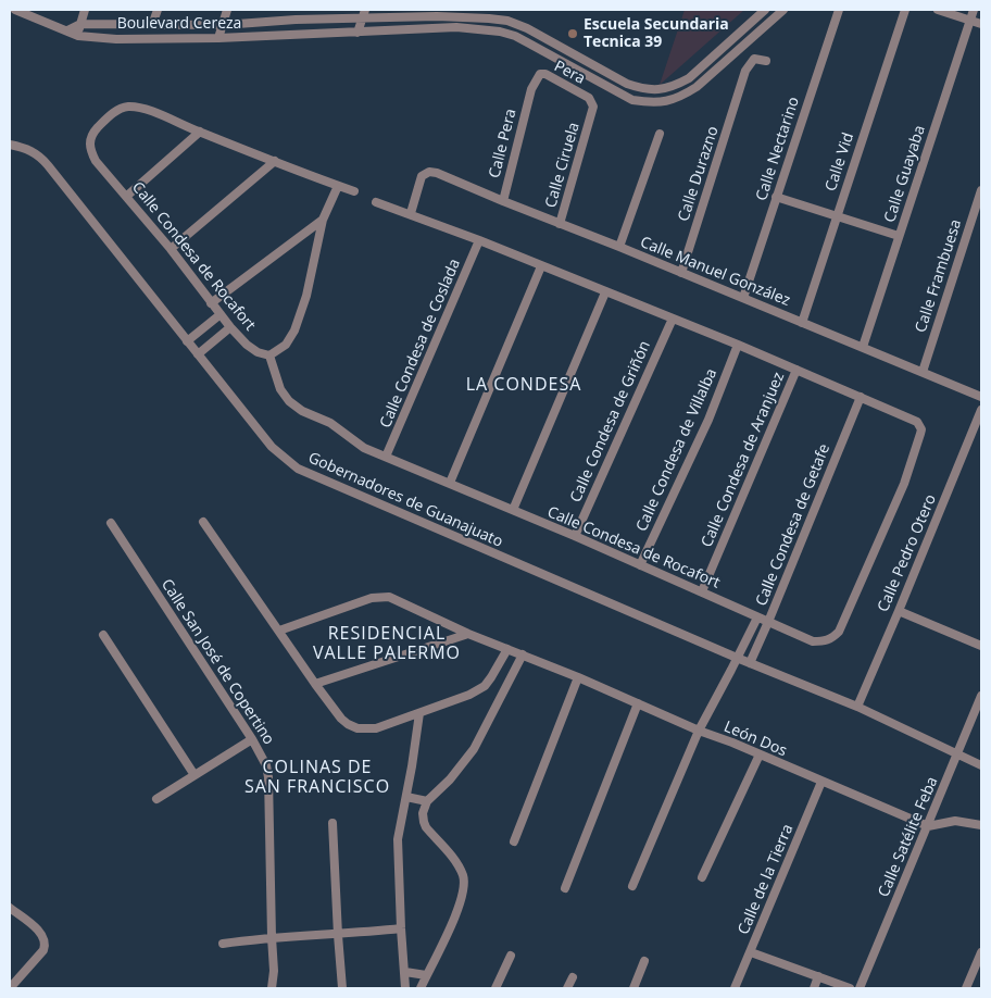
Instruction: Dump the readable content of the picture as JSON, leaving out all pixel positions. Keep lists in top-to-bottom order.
{
  "streets": {
    "street": [
      "Boulevard Cereza",
      "Pera",
      "Calle Pera",
      "Calle Nectarino",
      "Calle Vid",
      "Calle Ciruela",
      "Calle Durazno",
      "Calle Guayaba",
      "Calle Condesa de Rocafort",
      "Calle Manuel González",
      "Calle Frambuesa",
      "Calle Condesa de Coslada",
      "Calle Condesa de Griñón",
      "Calle Condesa de Villalba",
      "Calle Condesa de Aranjuez",
      "Gobernadores de Guanajuato",
      "Calle Condesa de Getafe",
      "Calle Pedro Otero",
      "Calle San José de Copertino",
      "León Dos",
      "Calle Satélite Feba",
      "Calle de la Tierra"
    ]
  },
  "crossings": [
    ["Pera", "Calle Pera"],
    ["Pera", "Calle Ciruela"],
    ["Calle Pera", "Calle Manuel González"],
    ["Calle Nectarino", "Calle Manuel González"],
    ["Calle Vid", "Calle Manuel González"],
    ["Calle Ciruela", "Calle Manuel González"],
    ["Calle Durazno", "Calle Manuel González"],
    ["Calle Guayaba", "Calle Manuel González"],
    ["Calle Condesa de Rocafort", "Calle Manuel González"],
    ["Calle Condesa de Rocafort", "Calle Condesa de Coslada"],
    ["Calle Condesa de Rocafort", "Calle Condesa de Griñón"],
    ["Calle Condesa de Rocafort", "Calle Condesa de Villalba"],
    ["Calle Condesa de Rocafort", "Calle Condesa de Aranjuez"],
    ["Calle Condesa de Rocafort", "Calle Condesa de Getafe"],
    ["Calle Manuel González", "Calle Frambuesa"],
    ["Gobernadores de Guanajuato", "Calle Condesa de Getafe"],
    ["Gobernadores de Guanajuato", "Calle Pedro Otero"],
    ["Gobernadores de Guanajuato", "Calle Satélite Feba"],
    ["Calle Condesa de Getafe", "León Dos"],
    ["León Dos", "Calle Satélite Feba"],
    ["León Dos", "Calle de la Tierra"]
  ],
  "districts": ["LA CONDESA", "RESIDENCIAL VALLE PALERMO", "COLINAS DE SAN FRANCISCO"],
  "places": ["Escuela Secundaria Tecnica 39"]
}
